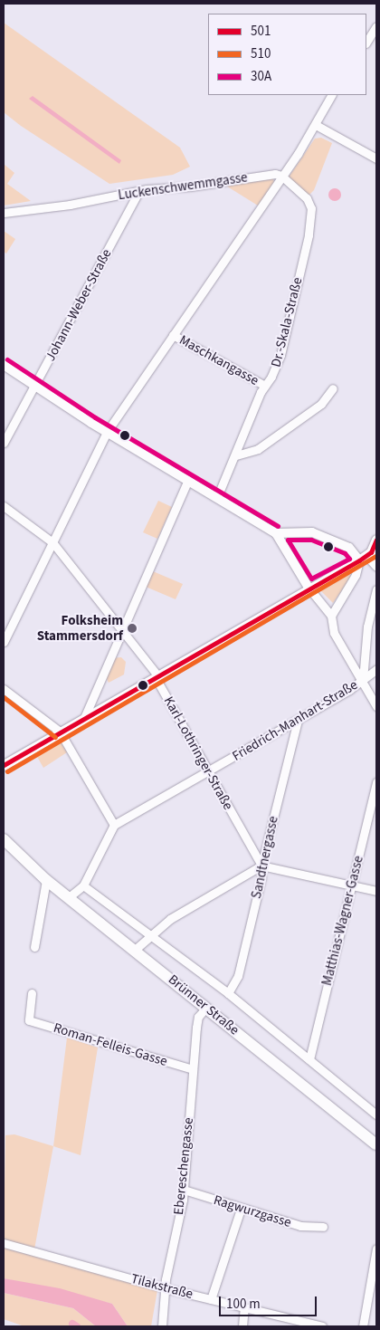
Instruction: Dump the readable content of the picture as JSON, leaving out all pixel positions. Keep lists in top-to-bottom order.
{
  "streets": {
    "main road": ["Brünner Straße"],
    "street": [
      "Luckenschwemmgasse",
      "Johann-Weber-Straße",
      "Dr.-Skala-Straße",
      "Maschkangasse",
      "Friedrich-Manhart-Straße",
      "Karl-Lothringer-Straße",
      "Sandtnergasse",
      "Matthias-Wagner-Gasse",
      "Roman-Felleis-Gasse",
      "Ebereschengasse",
      "Ragwurzgasse",
      "Tilakstraße"
    ]
  },
  "crossings": [
    ["Luckenschwemmgasse", "Johann-Weber-Straße"],
    ["Luckenschwemmgasse", "Dr.-Skala-Straße"],
    ["Dr.-Skala-Straße", "Maschkangasse"],
    ["Friedrich-Manhart-Straße", "Karl-Lothringer-Straße"],
    ["Friedrich-Manhart-Straße", "Sandtnergasse"],
    ["Karl-Lothringer-Straße", "Sandtnergasse"],
    ["Sandtnergasse", "Brünner Straße"],
    ["Matthias-Wagner-Gasse", "Brünner Straße"],
    ["Brünner Straße", "Ebereschengasse"],
    ["Roman-Felleis-Gasse", "Ebereschengasse"],
    ["Ebereschengasse", "Ragwurzgasse"],
    ["Ebereschengasse", "Tilakstraße"]
  ],
  "places": ["Folksheim Stammersdorf"],
  "lines": ["transit line 30A", "transit line 501", "transit line 510"],
  "legend": ["501", "510", "30A"],
  "scale_bar": "100 m"
}
